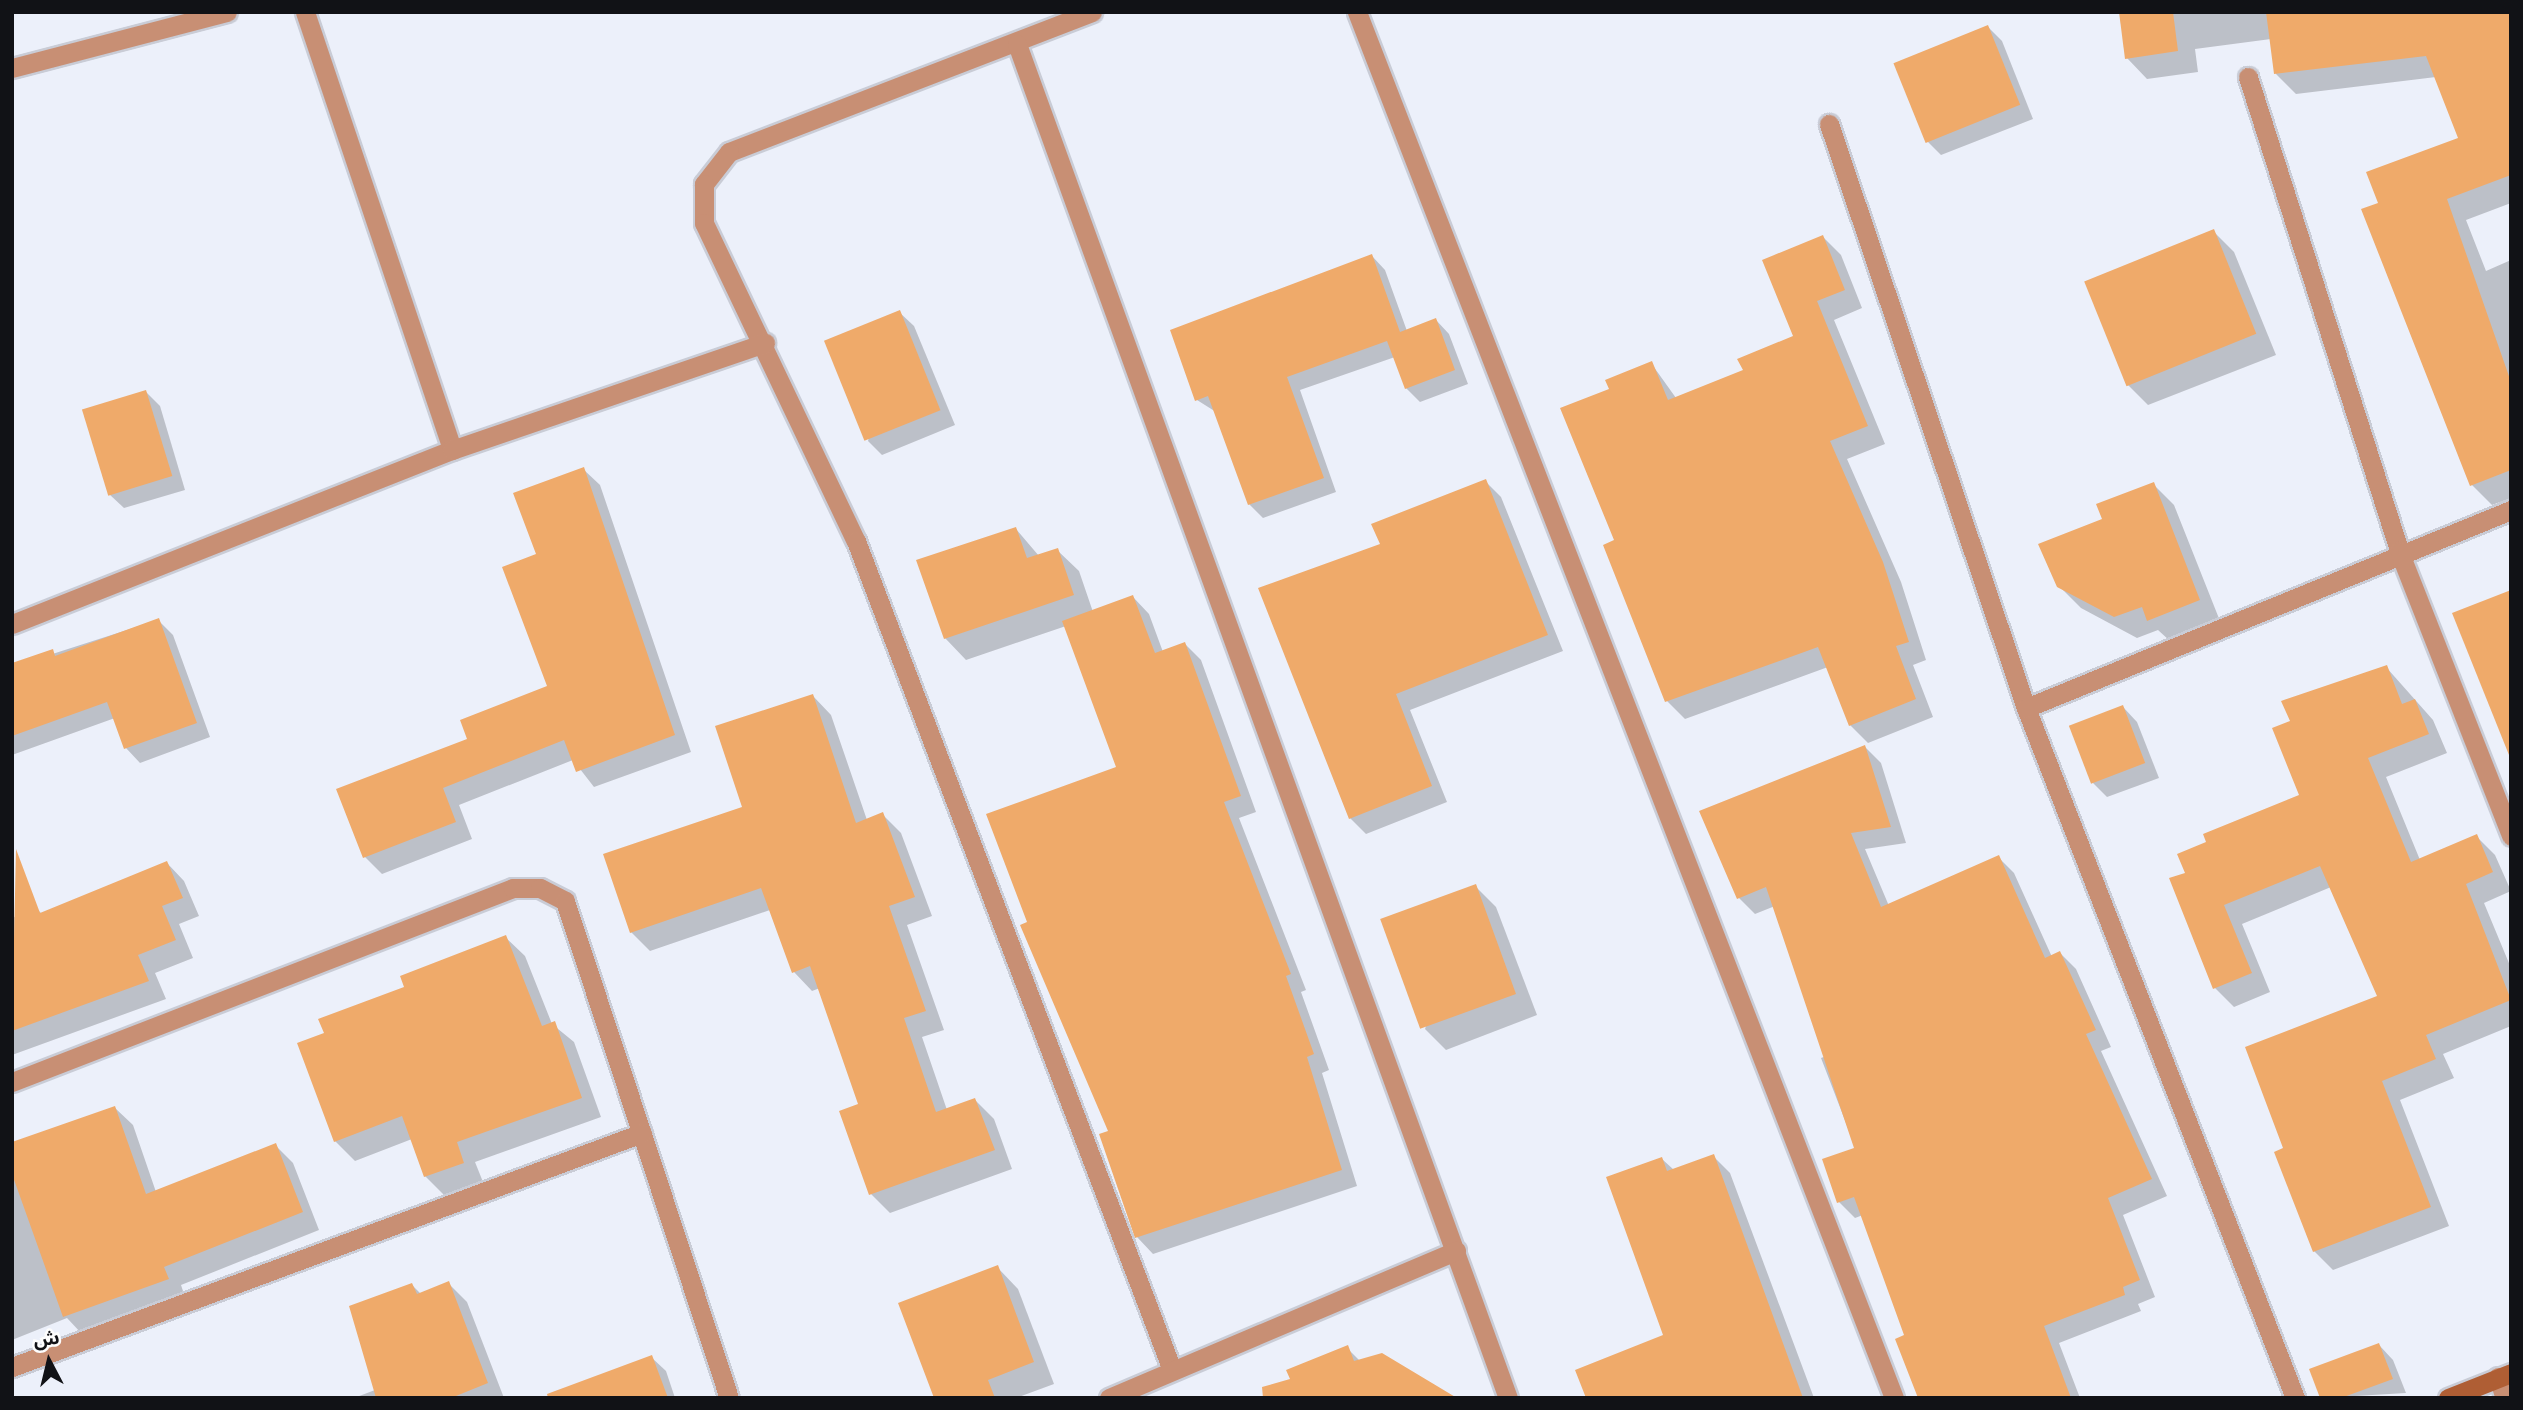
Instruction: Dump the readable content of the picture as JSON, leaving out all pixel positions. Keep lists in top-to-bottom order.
{
  "north": "top"
}
